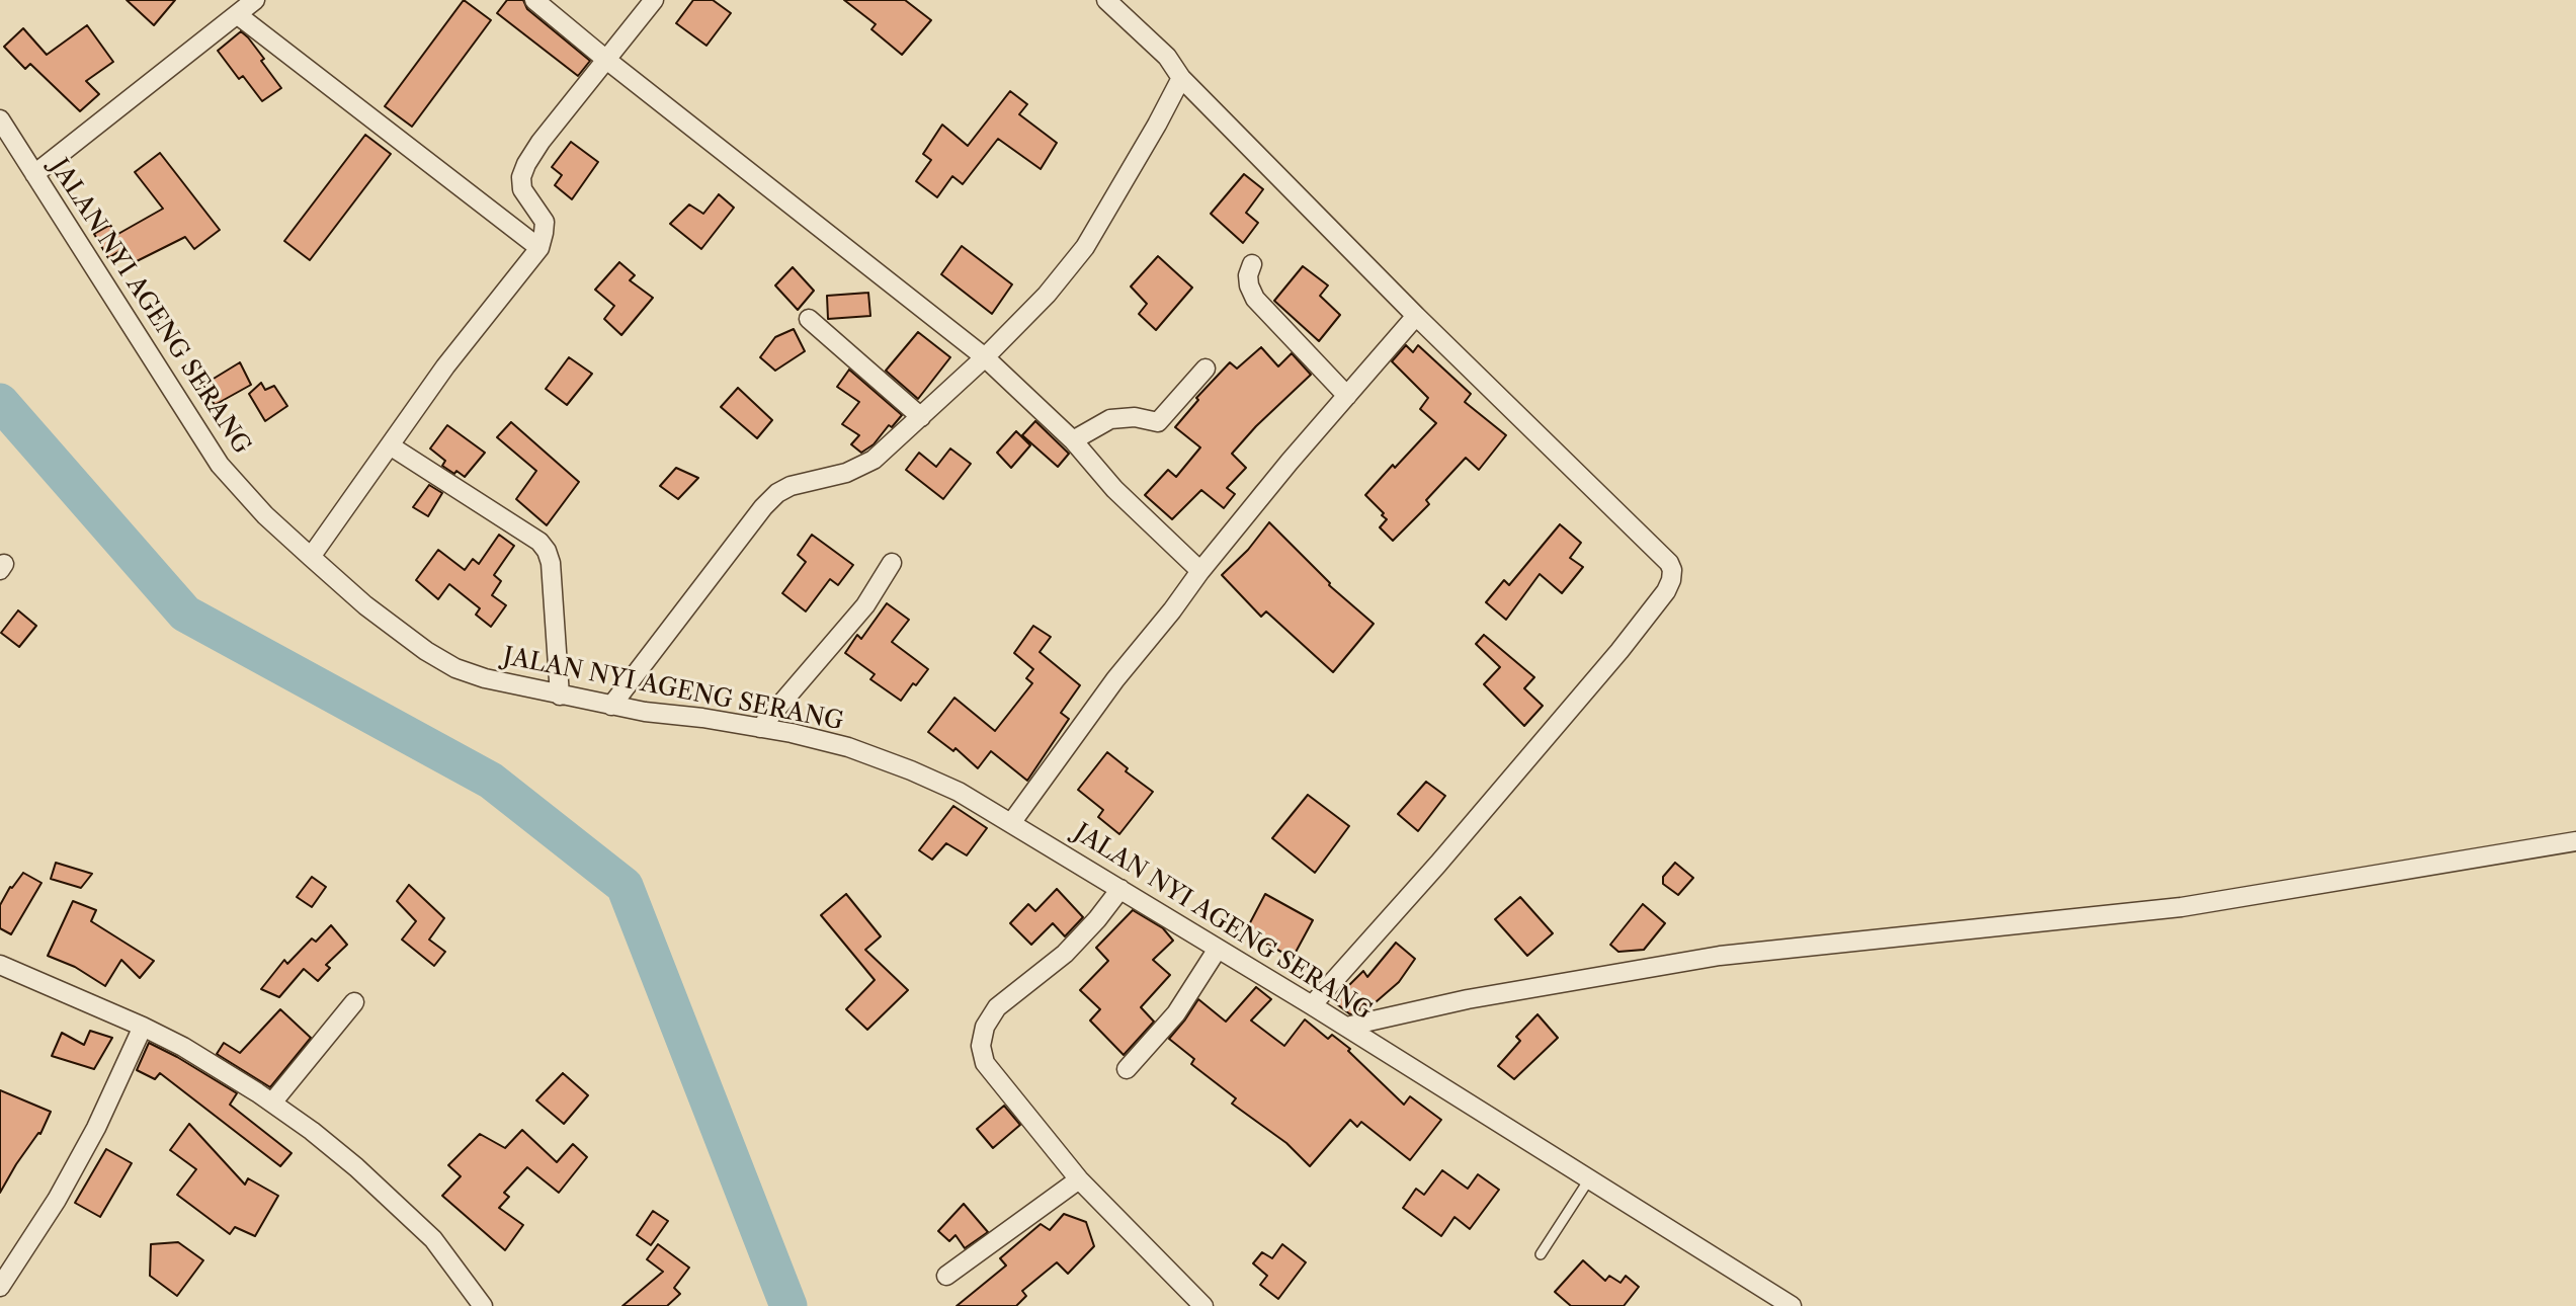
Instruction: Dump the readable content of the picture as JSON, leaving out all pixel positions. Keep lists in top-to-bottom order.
{
  "streets": {
    "street": ["JALAN NYI AGENG SERANG"]
  }
}
